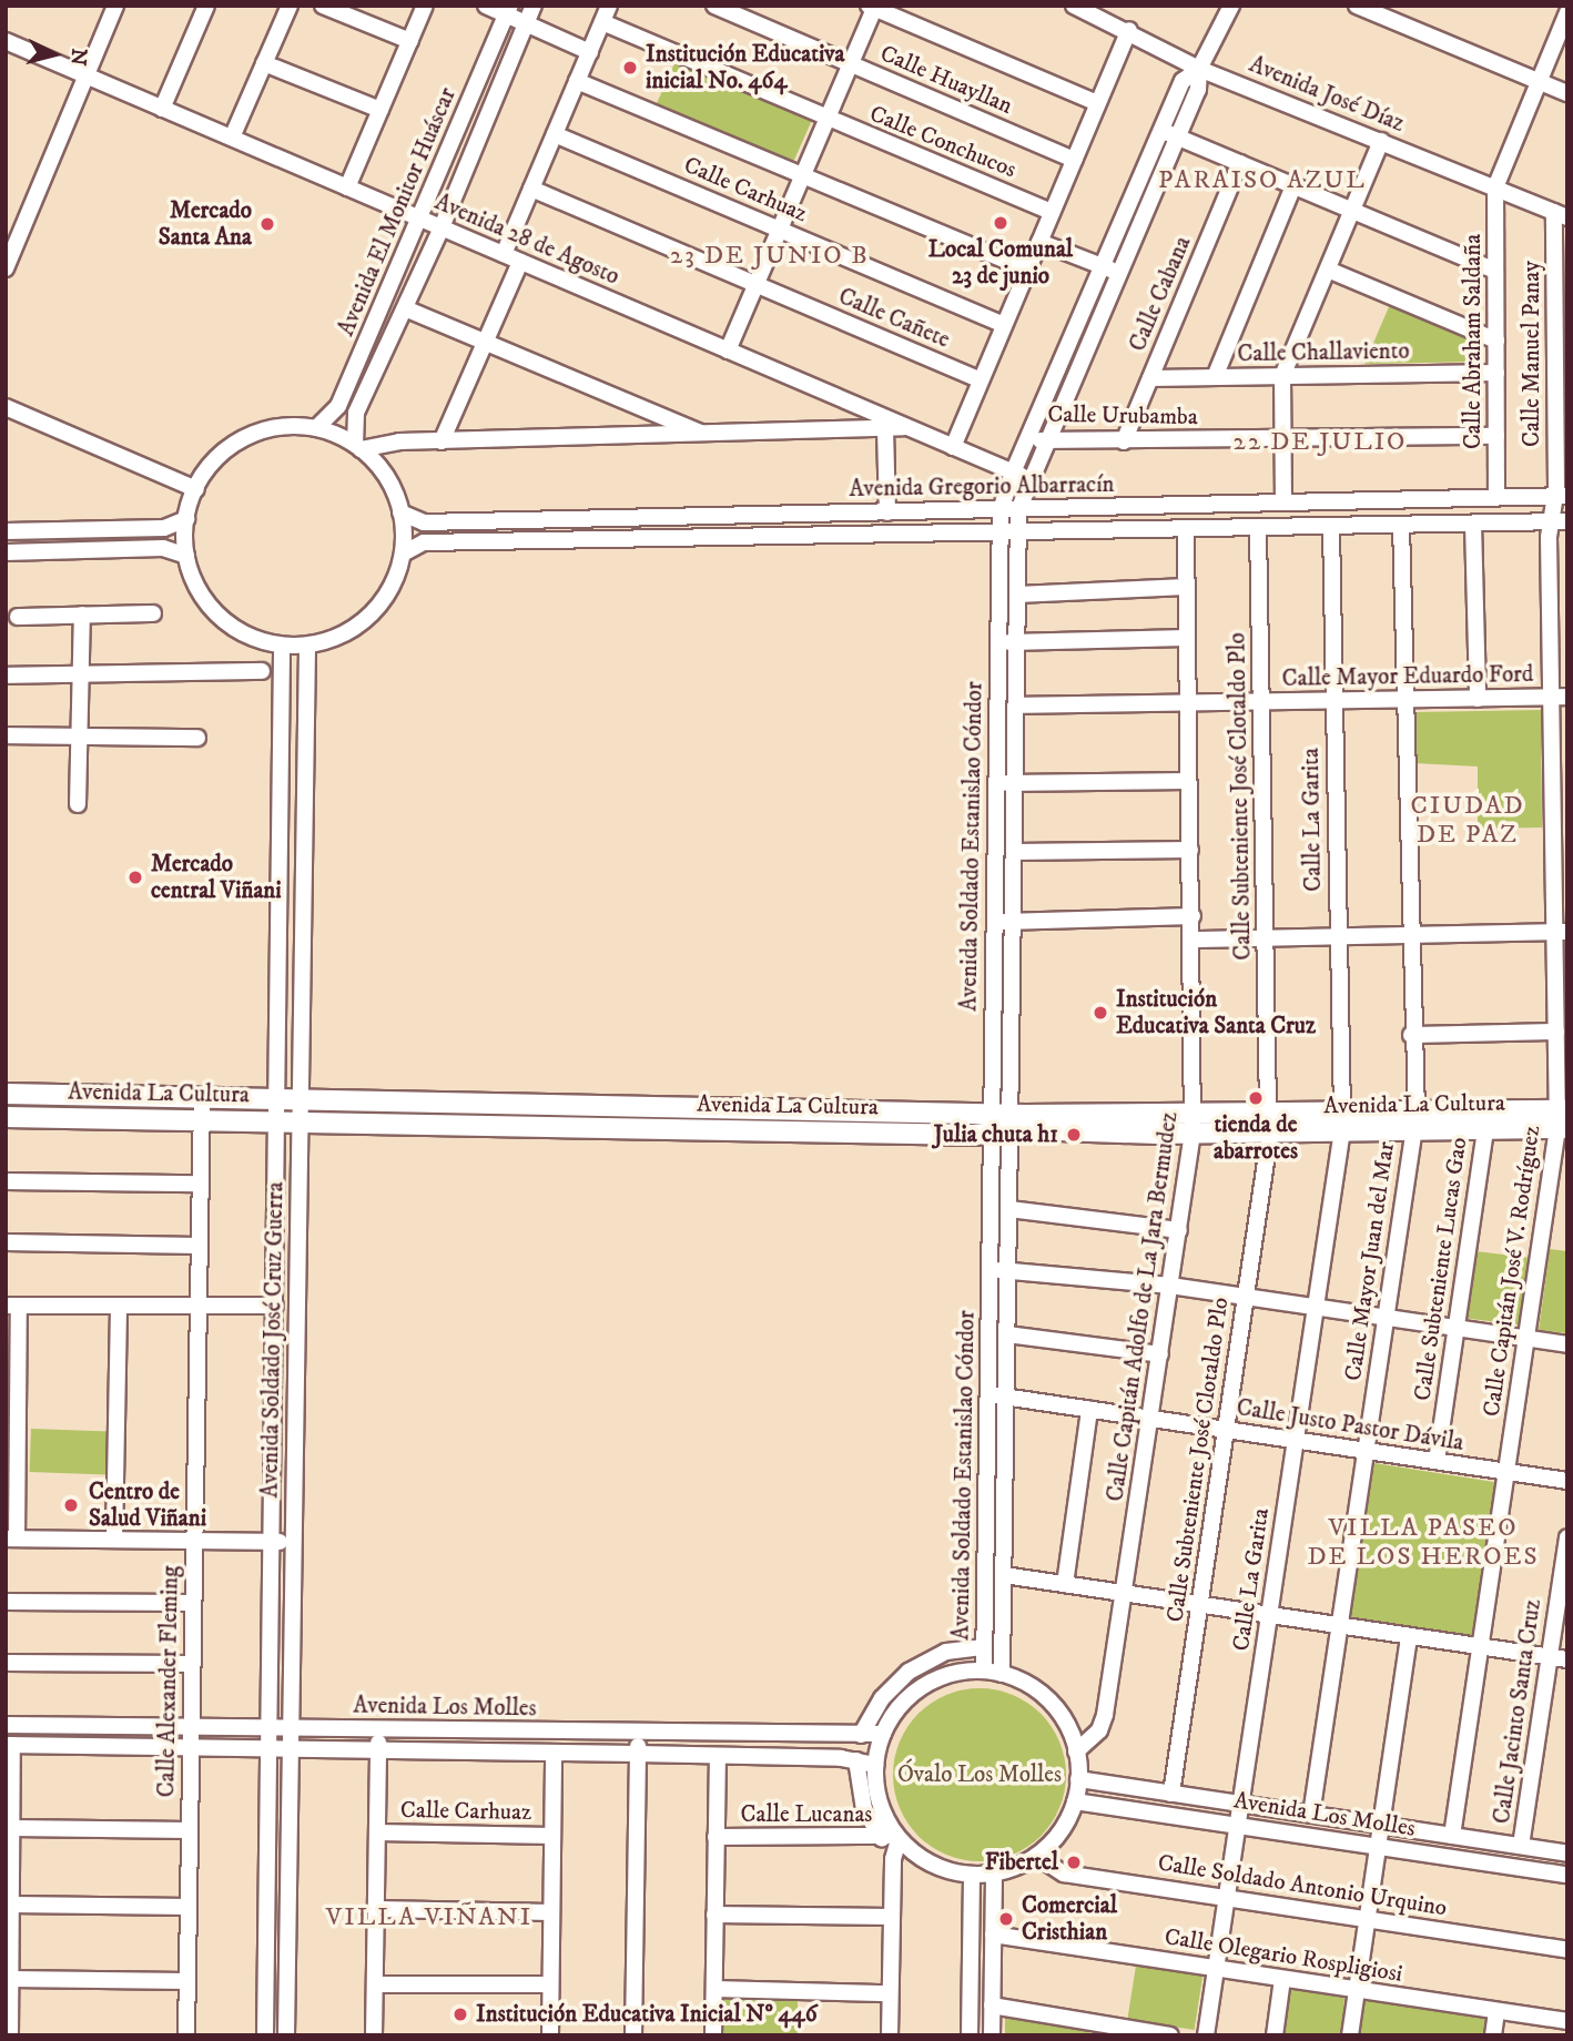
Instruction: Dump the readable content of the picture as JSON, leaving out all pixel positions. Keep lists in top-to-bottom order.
{
  "streets": {
    "main road": ["Avenida La Cultura"],
    "street": [
      "Calle Huayllan",
      "Avenida José Díaz",
      "Calle Conchucos",
      "Calle Carhuaz",
      "Avenida El Monitor Huáscar",
      "Avenida 28 de Agosto",
      "Calle Cabana",
      "Calle Cañete",
      "Calle Abraham Saldaña",
      "Calle Challaviento",
      "Calle Manuel Panay",
      "Calle Urubamba",
      "Avenida Gregorio Albarracín",
      "Calle Mayor Eduardo Ford",
      "Calle Subteniente José Clotaldo Plo",
      "Calle La Garita",
      "Avenida Soldado Estanislao Cóndor",
      "Calle Mayor Juan del Mar",
      "Calle Subteniente Lucas Gao",
      "Calle Capitán José V. Rodríguez",
      "Calle Capitán Adolfo de La Jara Bermudez",
      "Avenida Soldado José Cruz Guerra",
      "Calle Justo Pastor Dávila",
      "Calle Alexander Fleming",
      "Avenida Los Molles",
      "Calle Jacinto Santa Cruz",
      "Calle Lucanas",
      "Calle Soldado Antonio Urquino",
      "Calle Olegario Rospligiosi"
    ]
  },
  "crossings": [
    ["Avenida José Díaz", "Calle Abraham Saldaña"],
    ["Avenida José Díaz", "Calle Manuel Panay"],
    ["Avenida José Díaz", "Avenida Soldado Estanislao Cóndor"],
    ["Avenida El Monitor Huáscar", "Avenida 28 de Agosto"],
    ["Avenida El Monitor Huáscar", "Avenida Gregorio Albarracín"],
    ["Avenida El Monitor Huáscar", "Avenida Soldado José Cruz Guerra"],
    ["Avenida 28 de Agosto", "Avenida Soldado Estanislao Cóndor"],
    ["Calle Cabana", "Calle Challaviento"],
    ["Calle Cabana", "Calle Urubamba"],
    ["Calle Abraham Saldaña", "Calle Challaviento"],
    ["Calle Abraham Saldaña", "Calle Urubamba"],
    ["Calle Abraham Saldaña", "Avenida Gregorio Albarracín"],
    ["Calle Manuel Panay", "Avenida Gregorio Albarracín"],
    ["Calle Manuel Panay", "Calle Capitán José V. Rodríguez"],
    ["Calle Urubamba", "Avenida Soldado Estanislao Cóndor"],
    ["Avenida Gregorio Albarracín", "Calle Subteniente José Clotaldo Plo"],
    ["Avenida Gregorio Albarracín", "Calle La Garita"],
    ["Avenida Gregorio Albarracín", "Avenida Soldado Estanislao Cóndor"],
    ["Avenida Gregorio Albarracín", "Calle Mayor Juan del Mar"],
    ["Avenida Gregorio Albarracín", "Calle Capitán José V. Rodríguez"],
    ["Avenida Gregorio Albarracín", "Calle Capitán Adolfo de La Jara Bermudez"],
    ["Avenida Gregorio Albarracín", "Avenida Soldado José Cruz Guerra"],
    ["Calle Mayor Eduardo Ford", "Calle Subteniente José Clotaldo Plo"],
    ["Calle Mayor Eduardo Ford", "Calle La Garita"],
    ["Calle Mayor Eduardo Ford", "Avenida Soldado Estanislao Cóndor"],
    ["Calle Mayor Eduardo Ford", "Calle Mayor Juan del Mar"],
    ["Calle Mayor Eduardo Ford", "Calle Capitán José V. Rodríguez"],
    ["Calle Mayor Eduardo Ford", "Calle Capitán Adolfo de La Jara Bermudez"],
    ["Calle Subteniente José Clotaldo Plo", "Avenida La Cultura"],
    ["Calle Subteniente José Clotaldo Plo", "Calle Justo Pastor Dávila"],
    ["Calle Subteniente José Clotaldo Plo", "Avenida Los Molles"],
    ["Calle La Garita", "Avenida La Cultura"],
    ["Calle La Garita", "Calle Justo Pastor Dávila"],
    ["Calle La Garita", "Avenida Los Molles"],
    ["Calle La Garita", "Calle Soldado Antonio Urquino"],
    ["Calle La Garita", "Calle Olegario Rospligiosi"],
    ["Avenida Soldado Estanislao Cóndor", "Avenida La Cultura"],
    ["Avenida Soldado Estanislao Cóndor", "Calle Capitán Adolfo de La Jara Bermudez"],
    ["Avenida Soldado Estanislao Cóndor", "Calle Justo Pastor Dávila"],
    ["Avenida Soldado Estanislao Cóndor", "Avenida Los Molles"],
    ["Avenida Soldado Estanislao Cóndor", "Calle Lucanas"],
    ["Avenida Soldado Estanislao Cóndor", "Calle Soldado Antonio Urquino"],
    ["Avenida La Cultura", "Calle Mayor Juan del Mar"],
    ["Avenida La Cultura", "Calle Subteniente Lucas Gao"],
    ["Avenida La Cultura", "Calle Capitán José V. Rodríguez"],
    ["Avenida La Cultura", "Calle Capitán Adolfo de La Jara Bermudez"],
    ["Avenida La Cultura", "Avenida Soldado José Cruz Guerra"],
    ["Avenida La Cultura", "Calle Alexander Fleming"],
    ["Calle Mayor Juan del Mar", "Calle Justo Pastor Dávila"],
    ["Calle Mayor Juan del Mar", "Avenida Los Molles"],
    ["Calle Subteniente Lucas Gao", "Calle Justo Pastor Dávila"],
    ["Calle Capitán José V. Rodríguez", "Calle Justo Pastor Dávila"],
    ["Calle Capitán José V. Rodríguez", "Avenida Los Molles"],
    ["Calle Capitán Adolfo de La Jara Bermudez", "Calle Justo Pastor Dávila"],
    ["Calle Capitán Adolfo de La Jara Bermudez", "Avenida Los Molles"],
    ["Calle Capitán Adolfo de La Jara Bermudez", "Calle Lucanas"],
    ["Calle Capitán Adolfo de La Jara Bermudez", "Calle Soldado Antonio Urquino"],
    ["Avenida Soldado José Cruz Guerra", "Avenida Los Molles"],
    ["Calle Alexander Fleming", "Avenida Los Molles"],
    ["Avenida Los Molles", "Calle Jacinto Santa Cruz"],
    ["Avenida Los Molles", "Calle Lucanas"],
    ["Avenida Los Molles", "Calle Soldado Antonio Urquino"],
    ["Calle Lucanas", "Calle Soldado Antonio Urquino"]
  ],
  "districts": [
    "PARAISO AZUL",
    "23 DE JUNIO B",
    "22 DE JULIO",
    "CIUDAD DE PAZ",
    "VILLA PASEO DE LOS HEROES",
    "VILLA VIÑANI"
  ],
  "parks": ["Óvalo Los Molles"],
  "places": [
    "Institución Educativa inicial No. 464",
    "Local Comunal 23 de junio",
    "Mercado Santa Ana",
    "Mercado central Viñani",
    "Institución Educativa Santa Cruz",
    "tienda de abarrotes",
    "Julia chuta h1",
    "Centro de Salud Viñani",
    "Fibertel",
    "Comercial Cristhian",
    "Institución Educativa Inicial Nº 446"
  ],
  "north": "right"
}
